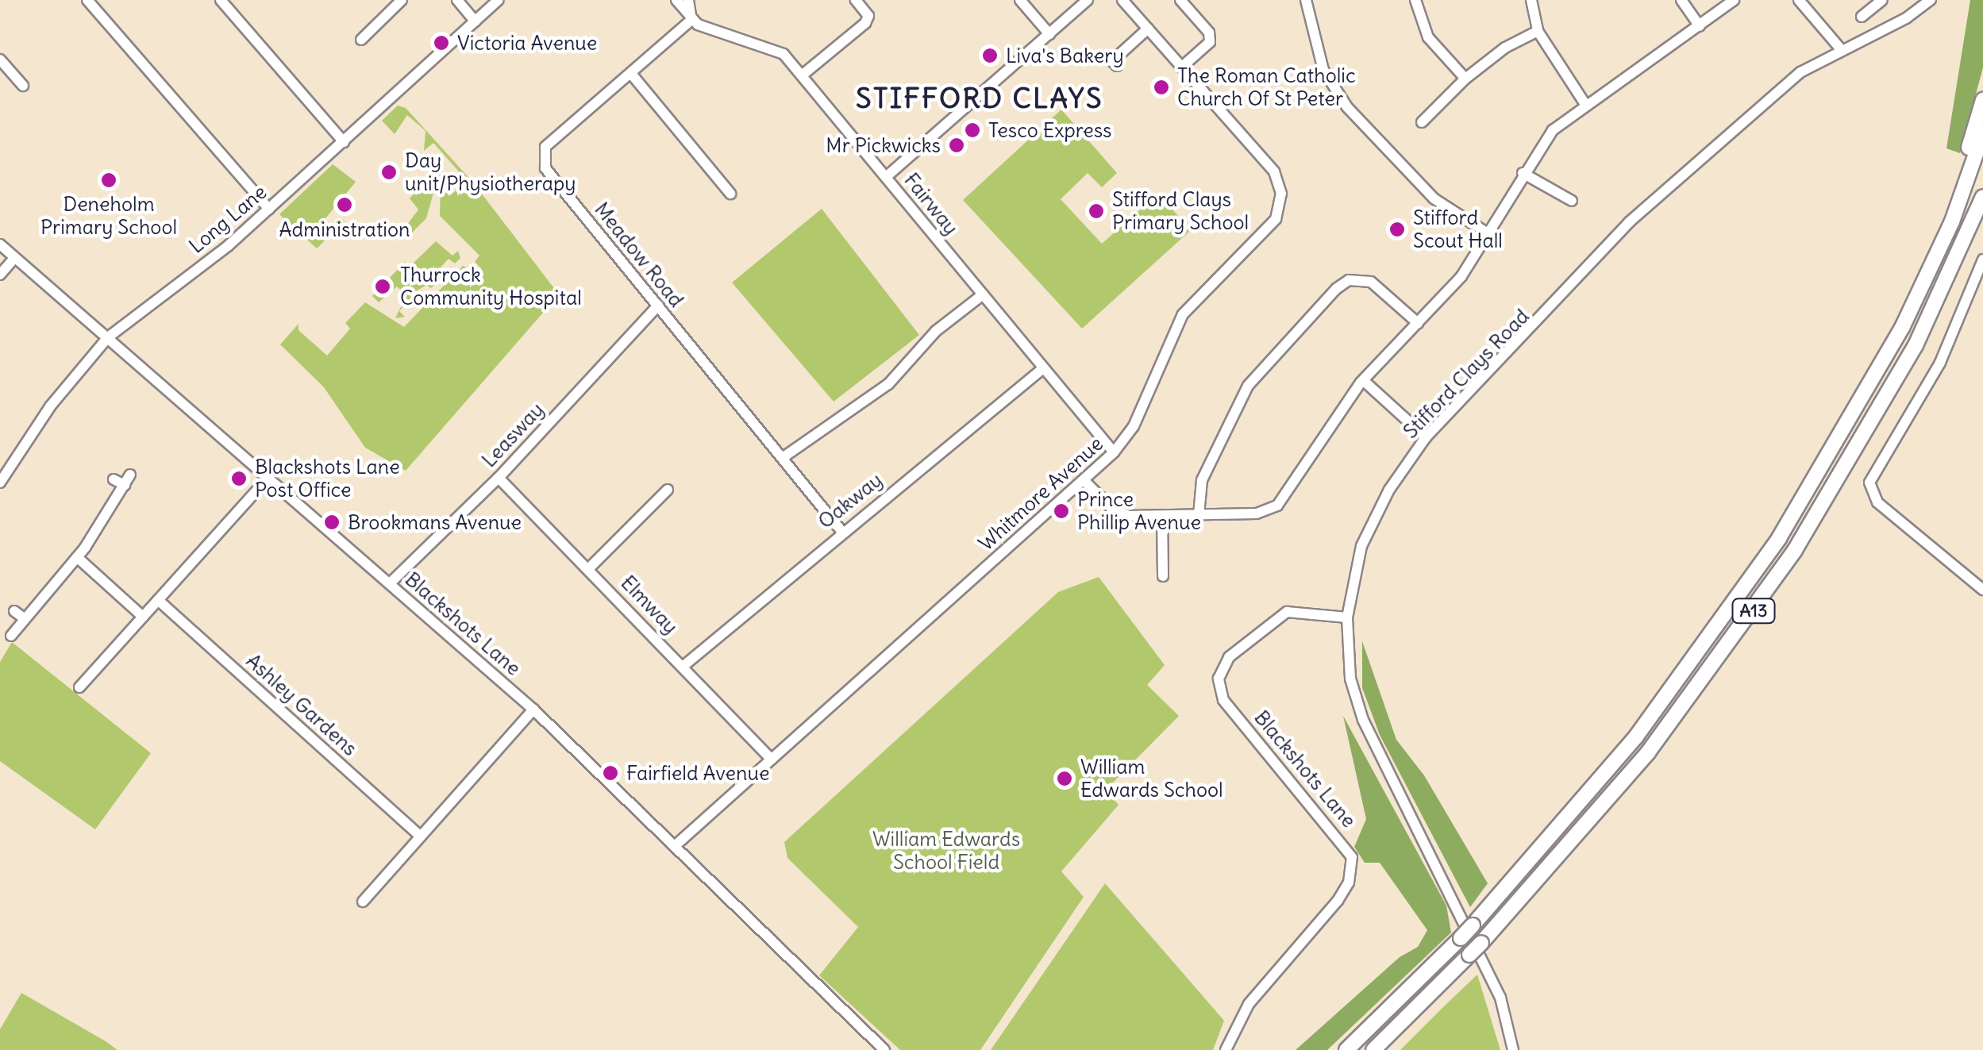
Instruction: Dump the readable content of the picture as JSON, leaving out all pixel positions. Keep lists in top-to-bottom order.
{
  "streets": {
    "highway": ["A13"],
    "street": [
      "Fairway",
      "Long Lane",
      "Meadow Road",
      "Stifford Clays Road",
      "Leasway",
      "Whitmore Avenue",
      "Oakway",
      "Elmway",
      "Blackshots Lane",
      "Ashley Gardens"
    ]
  },
  "crossings": [
    ["Fairway", "Meadow Road"],
    ["Fairway", "Whitmore Avenue"],
    ["Fairway", "Oakway"],
    ["Long Lane", "Blackshots Lane"],
    ["Meadow Road", "Leasway"],
    ["Meadow Road", "Oakway"],
    ["Stifford Clays Road", "Blackshots Lane"],
    ["Leasway", "Elmway"],
    ["Leasway", "Blackshots Lane"],
    ["Whitmore Avenue", "Elmway"],
    ["Whitmore Avenue", "Blackshots Lane"],
    ["Oakway", "Elmway"]
  ],
  "districts": ["STIFFORD CLAYS"],
  "parks": ["William Edwards School Field"],
  "places": [
    "Victoria Avenue",
    "Liva's Bakery",
    "The Roman Catholic Church Of St Peter",
    "Tesco Express",
    "Mr Pickwicks",
    "Day unit/Physiotherapy",
    "Deneholm Primary School",
    "Administration",
    "Stifford Clays Primary School",
    "Stifford Scout Hall",
    "Thurrock Community Hospital",
    "Blackshots Lane Post Office",
    "Prince Phillip Avenue",
    "Brookmans Avenue",
    "Fairfield Avenue",
    "William Edwards School"
  ]
}
